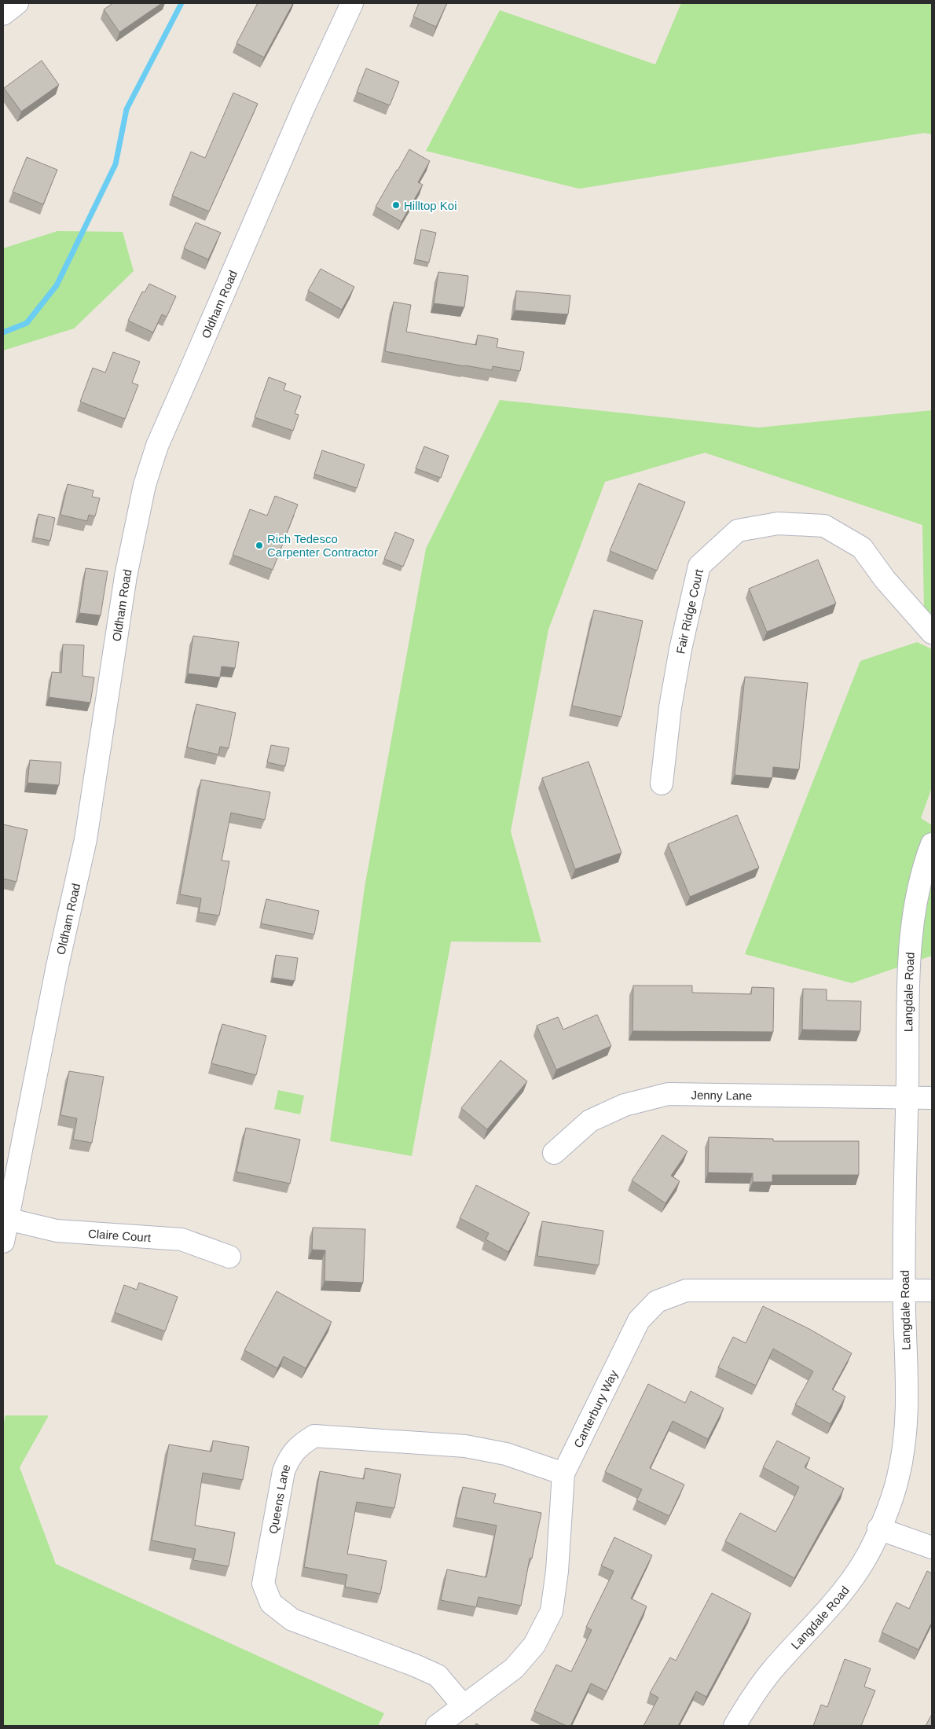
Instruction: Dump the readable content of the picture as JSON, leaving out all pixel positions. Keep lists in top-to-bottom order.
{
  "streets": {
    "street": [
      "Oldham Road",
      "Fair Ridge Court",
      "Langdale Road",
      "Jenny Lane",
      "Claire Court",
      "Canterbury Way",
      "Queens Lane"
    ]
  },
  "crossings": [
    ["Oldham Road", "Claire Court"],
    ["Langdale Road", "Jenny Lane"],
    ["Langdale Road", "Canterbury Way"],
    ["Canterbury Way", "Queens Lane"]
  ],
  "places": ["Hilltop Koi", "Rich Tedesco Carpenter Contractor"]
}
